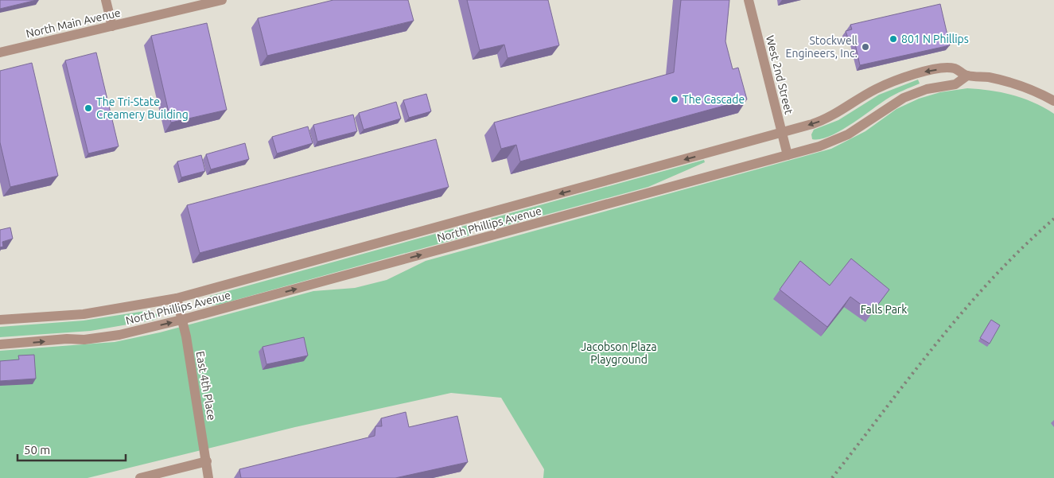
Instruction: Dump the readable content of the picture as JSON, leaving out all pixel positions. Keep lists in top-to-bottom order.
{
  "streets": {
    "street": [
      "North Main Avenue",
      "West 2nd Street",
      "North Phillips Avenue",
      "East 4th Place"
    ]
  },
  "crossings": [
    ["West 2nd Street", "North Phillips Avenue"],
    ["North Phillips Avenue", "East 4th Place"]
  ],
  "parks": ["Falls Park", "Jacobson Plaza Playground"],
  "places": [
    "801 N Phillips",
    "Stockwell Engineers, Inc.",
    "The Cascade",
    "The Tri-State Creamery Building"
  ],
  "scale_bar": "50 m"
}
